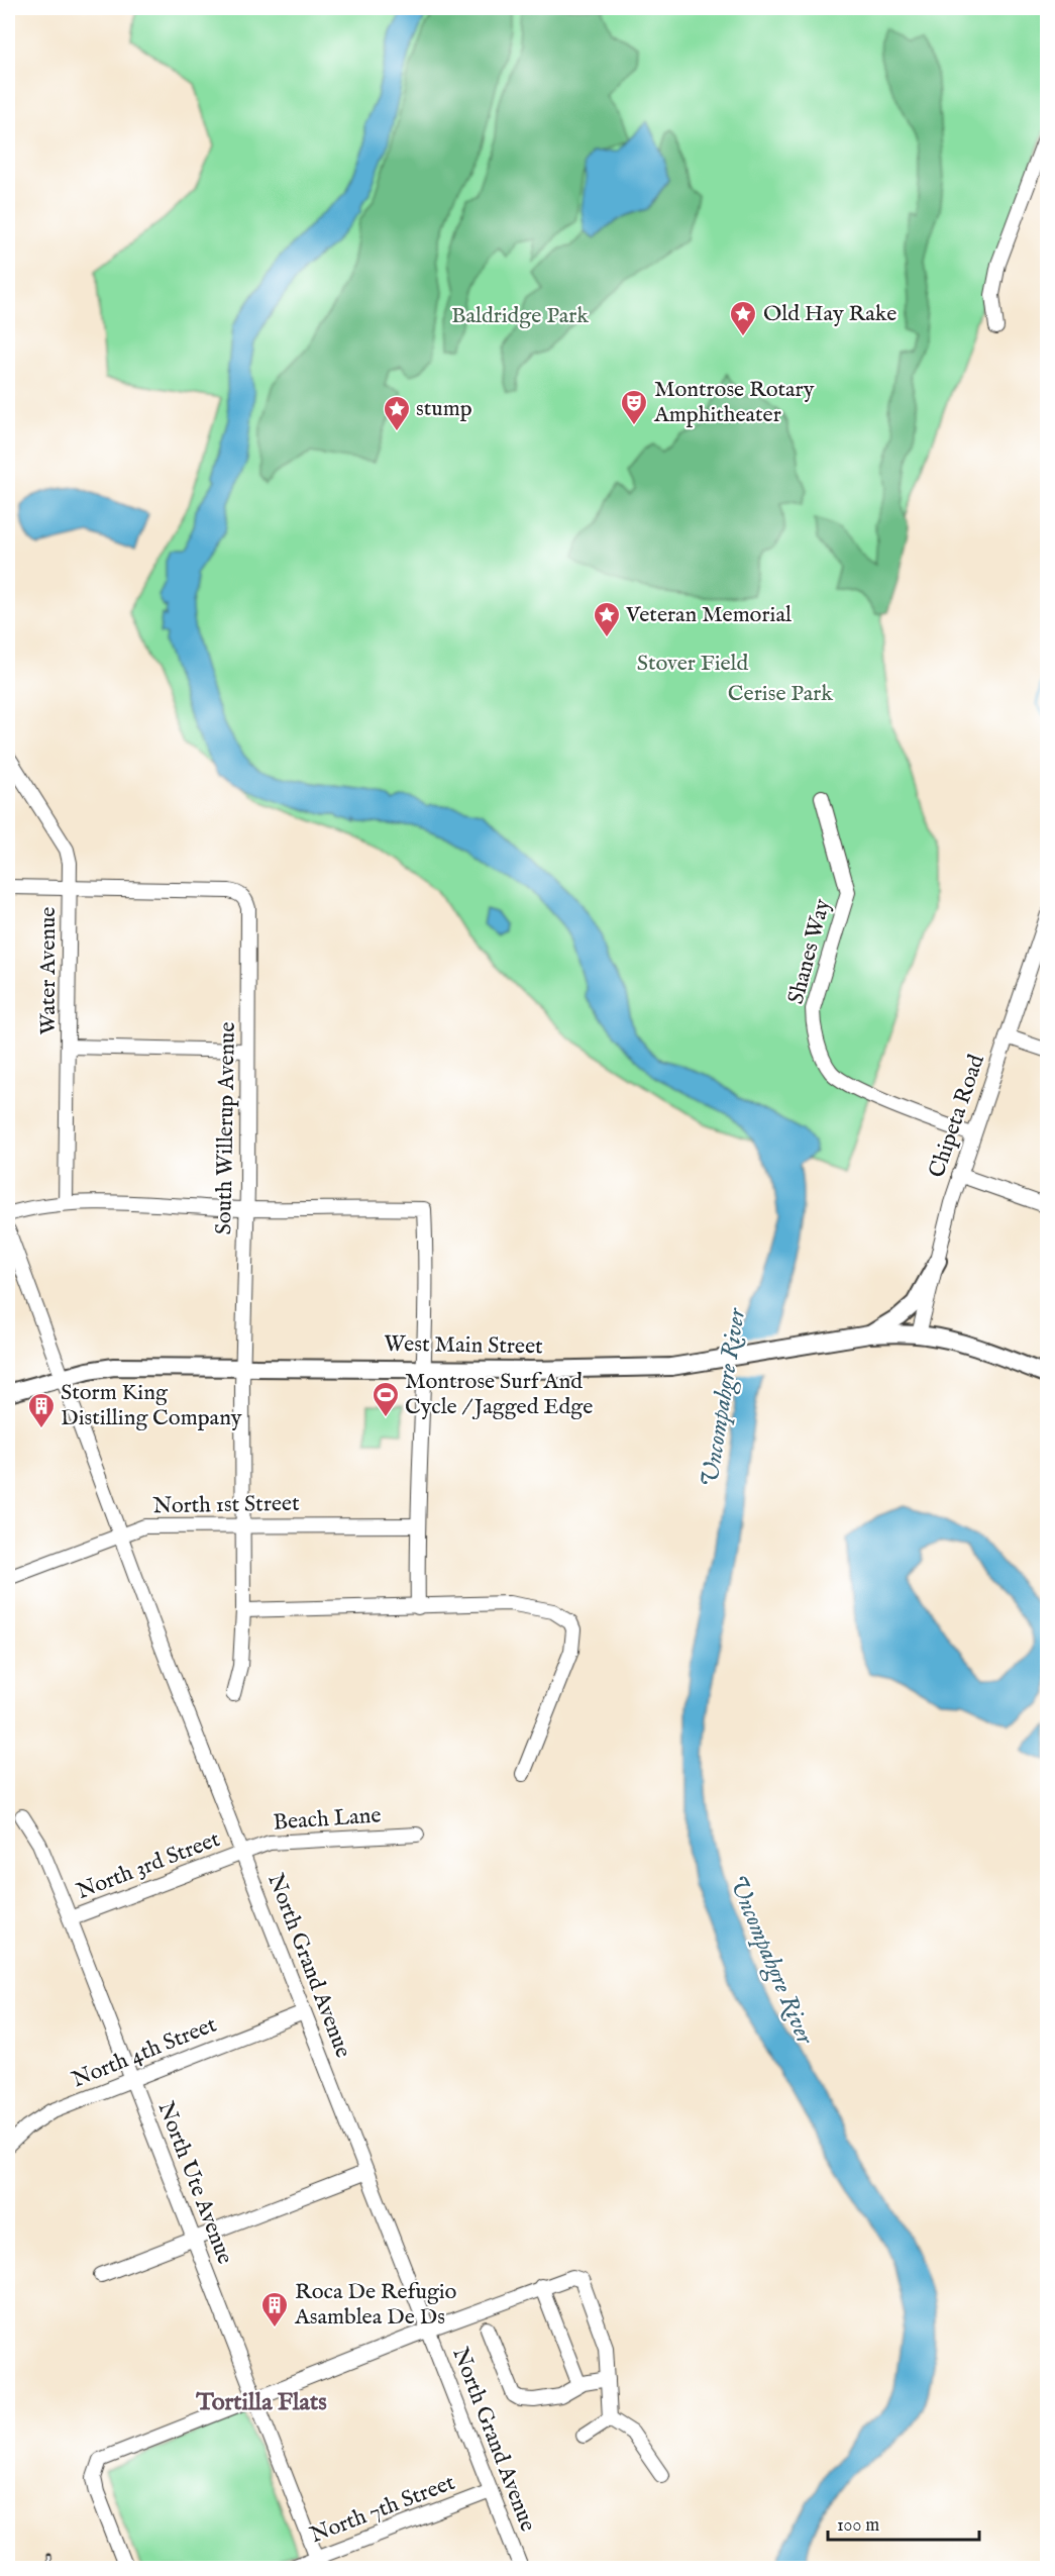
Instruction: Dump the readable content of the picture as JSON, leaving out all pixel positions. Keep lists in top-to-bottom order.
{
  "streets": {
    "main road": ["West Main Street"],
    "street": [
      "Shanes Way",
      "Water Avenue",
      "Chipeta Road",
      "South Willerup Avenue",
      "North 1st Street",
      "Beach Lane",
      "North 3rd Street",
      "North Grand Avenue",
      "North 4th Street",
      "North Ute Avenue",
      "North 7th Street"
    ]
  },
  "crossings": [
    ["Shanes Way", "Chipeta Road"],
    ["Water Avenue", "South Willerup Avenue"],
    ["Chipeta Road", "West Main Street"],
    ["South Willerup Avenue", "West Main Street"],
    ["South Willerup Avenue", "North 1st Street"],
    ["West Main Street", "North Grand Avenue"],
    ["North 1st Street", "North Grand Avenue"],
    ["Beach Lane", "North 3rd Street"],
    ["Beach Lane", "North Grand Avenue"],
    ["North 3rd Street", "North Grand Avenue"],
    ["North 3rd Street", "North Ute Avenue"],
    ["North Grand Avenue", "North 4th Street"],
    ["North Grand Avenue", "North 7th Street"],
    ["North 4th Street", "North Ute Avenue"],
    ["North Ute Avenue", "North 7th Street"]
  ],
  "districts": ["Tortilla Flats"],
  "water": ["Uncompahgre River"],
  "parks": ["Baldridge Park", "Stover Field", "Cerise Park"],
  "places": {
    "place": ["Old Hay Rake", "stump", "Veteran Memorial"],
    "theatre": ["Montrose Rotary Amphitheater"],
    "sports": ["Montrose Surf And Cycle / Jagged Edge"],
    "building": ["Storm King Distilling Company", "Roca De Refugio Asamblea De Ds"]
  },
  "scale_bar": "100 m"
}
